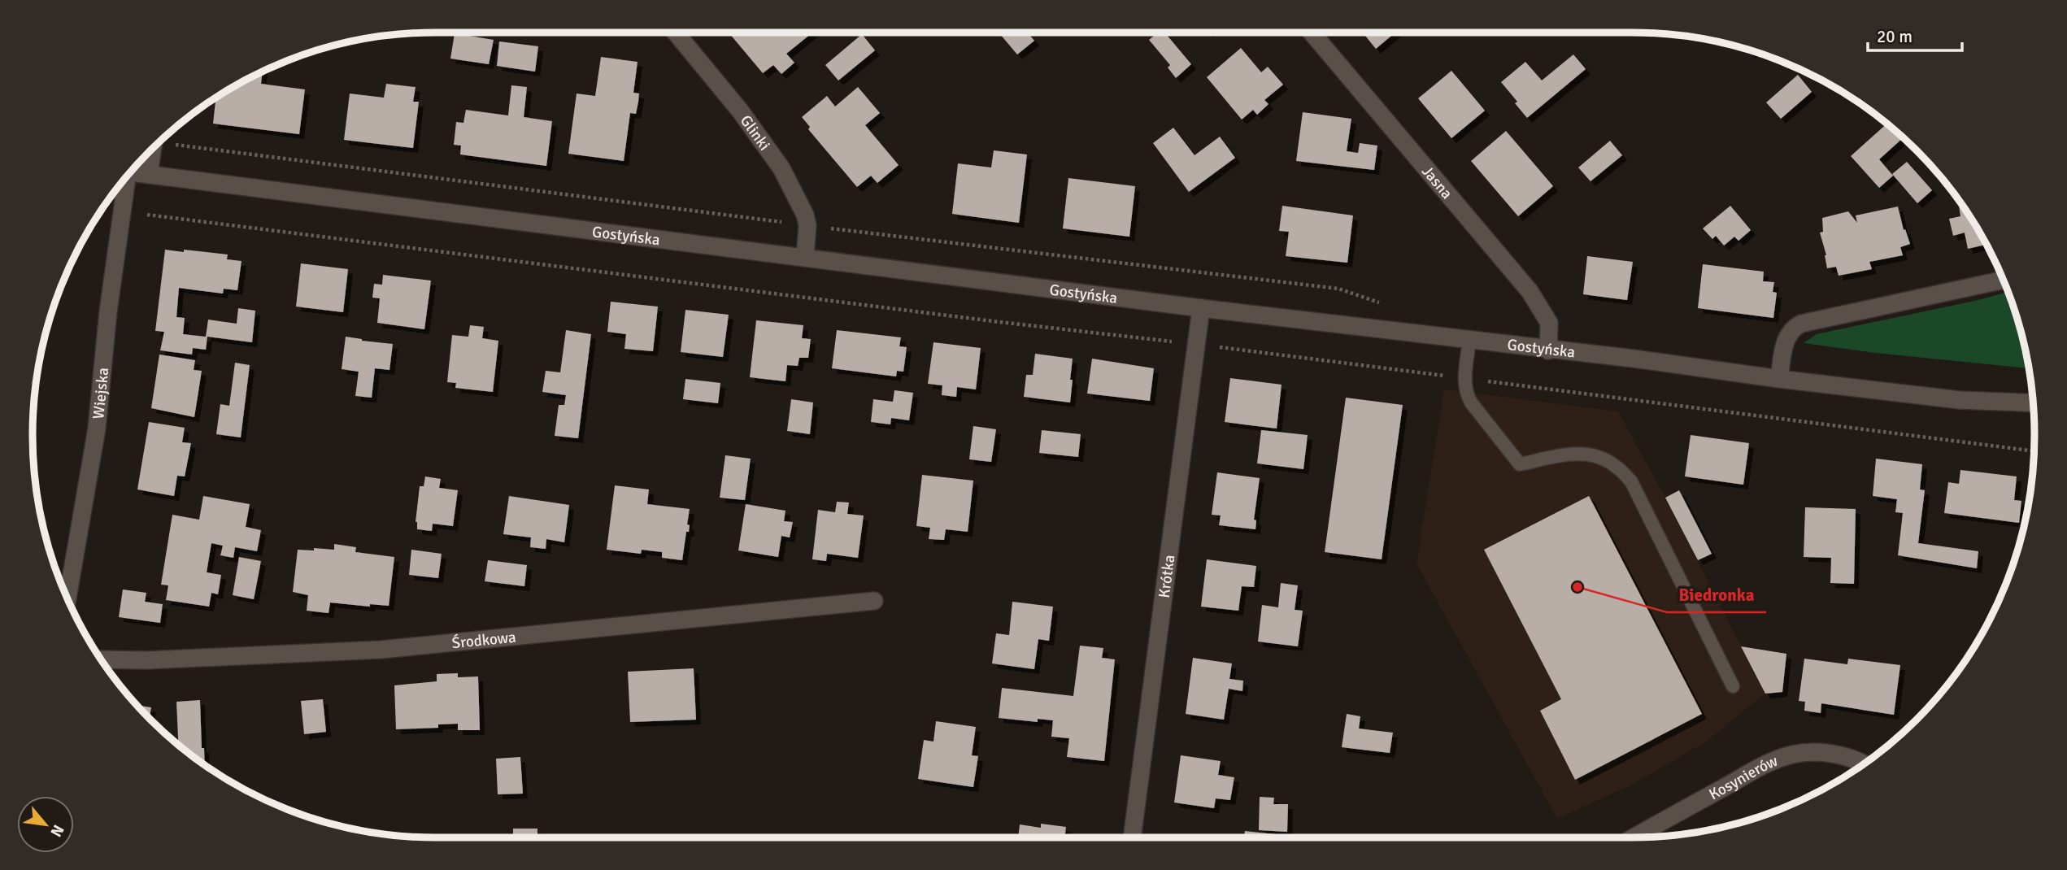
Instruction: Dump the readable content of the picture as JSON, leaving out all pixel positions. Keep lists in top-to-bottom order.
{
  "streets": {
    "street": [
      "Glinki",
      "Jasna",
      "Gostyńska",
      "Wiejska",
      "Krótka",
      "Środkowa",
      "Kosynierów"
    ]
  },
  "crossings": [
    ["Glinki", "Gostyńska"],
    ["Jasna", "Gostyńska"],
    ["Gostyńska", "Krótka"]
  ],
  "places": ["Biedronka"],
  "scale_bar": "20 m",
  "north": "bottom right"
}
